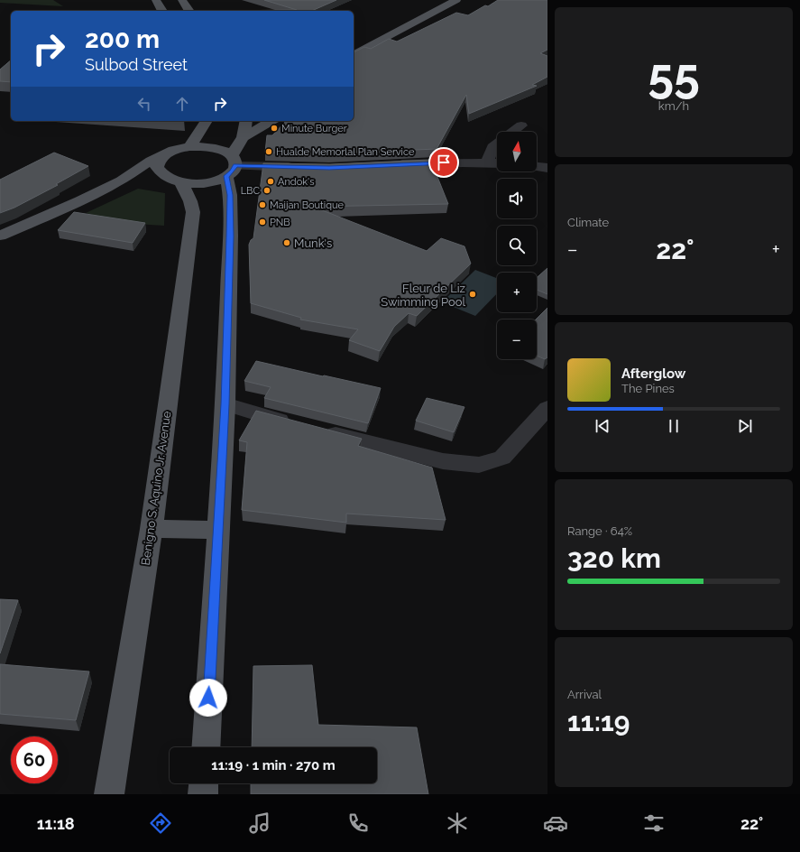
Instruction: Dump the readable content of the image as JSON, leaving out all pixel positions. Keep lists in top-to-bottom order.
{
  "streets": {
    "main road": ["Benigno S. Aquino Jr. Avenue"]
  },
  "places": [
    "Minute Burger",
    "Hualde Memorlal Plan Service",
    "Andok's",
    "LBC",
    "Maijan Boutique",
    "PNB",
    "Munk's",
    "Fleur de Liz Swimming Pool"
  ],
  "north": "top",
  "page": {
    "tile": [
      ["55", "km/h"],
      "Climate",
      ["Range · 64%", "320 km"],
      ["Arrival", "11:19"]
    ],
    "turn": ["200 m", "Sulbod Street"],
    "map_buttons": ["+", "−"],
    "heat": ["−", "22°", "+"],
    "song": ["Afterglow", "The Pines"],
    "limit": "60",
    "trip": "11:19 · 1 min · 270 m",
    "tabs": ["11:18", "22°"]
  }
}
